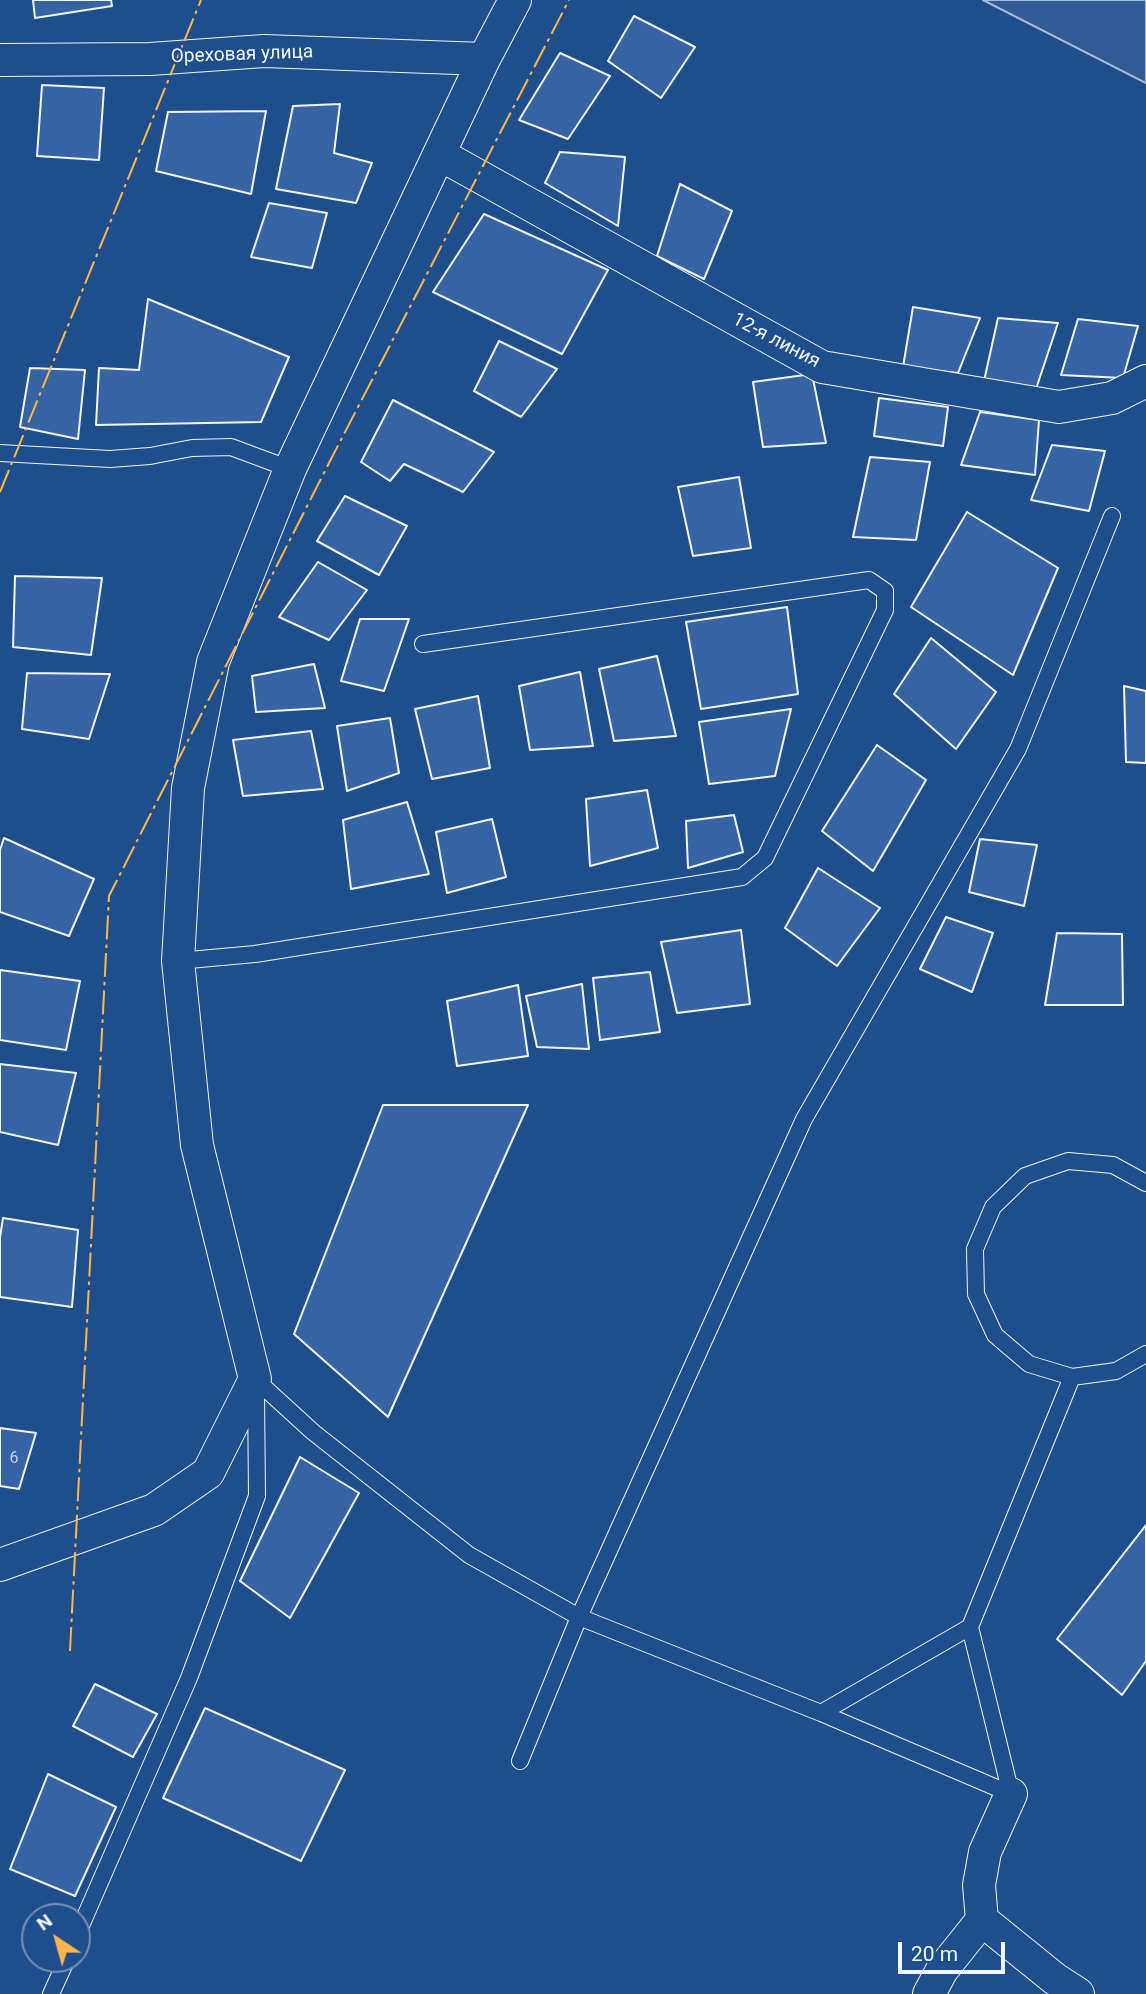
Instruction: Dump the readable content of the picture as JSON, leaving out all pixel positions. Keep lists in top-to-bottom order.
{
  "streets": {
    "street": ["Ореховая улица", "12-я линия"]
  },
  "house_numbers": ["6"],
  "scale_bar": "20 m",
  "north": "top left"
}
